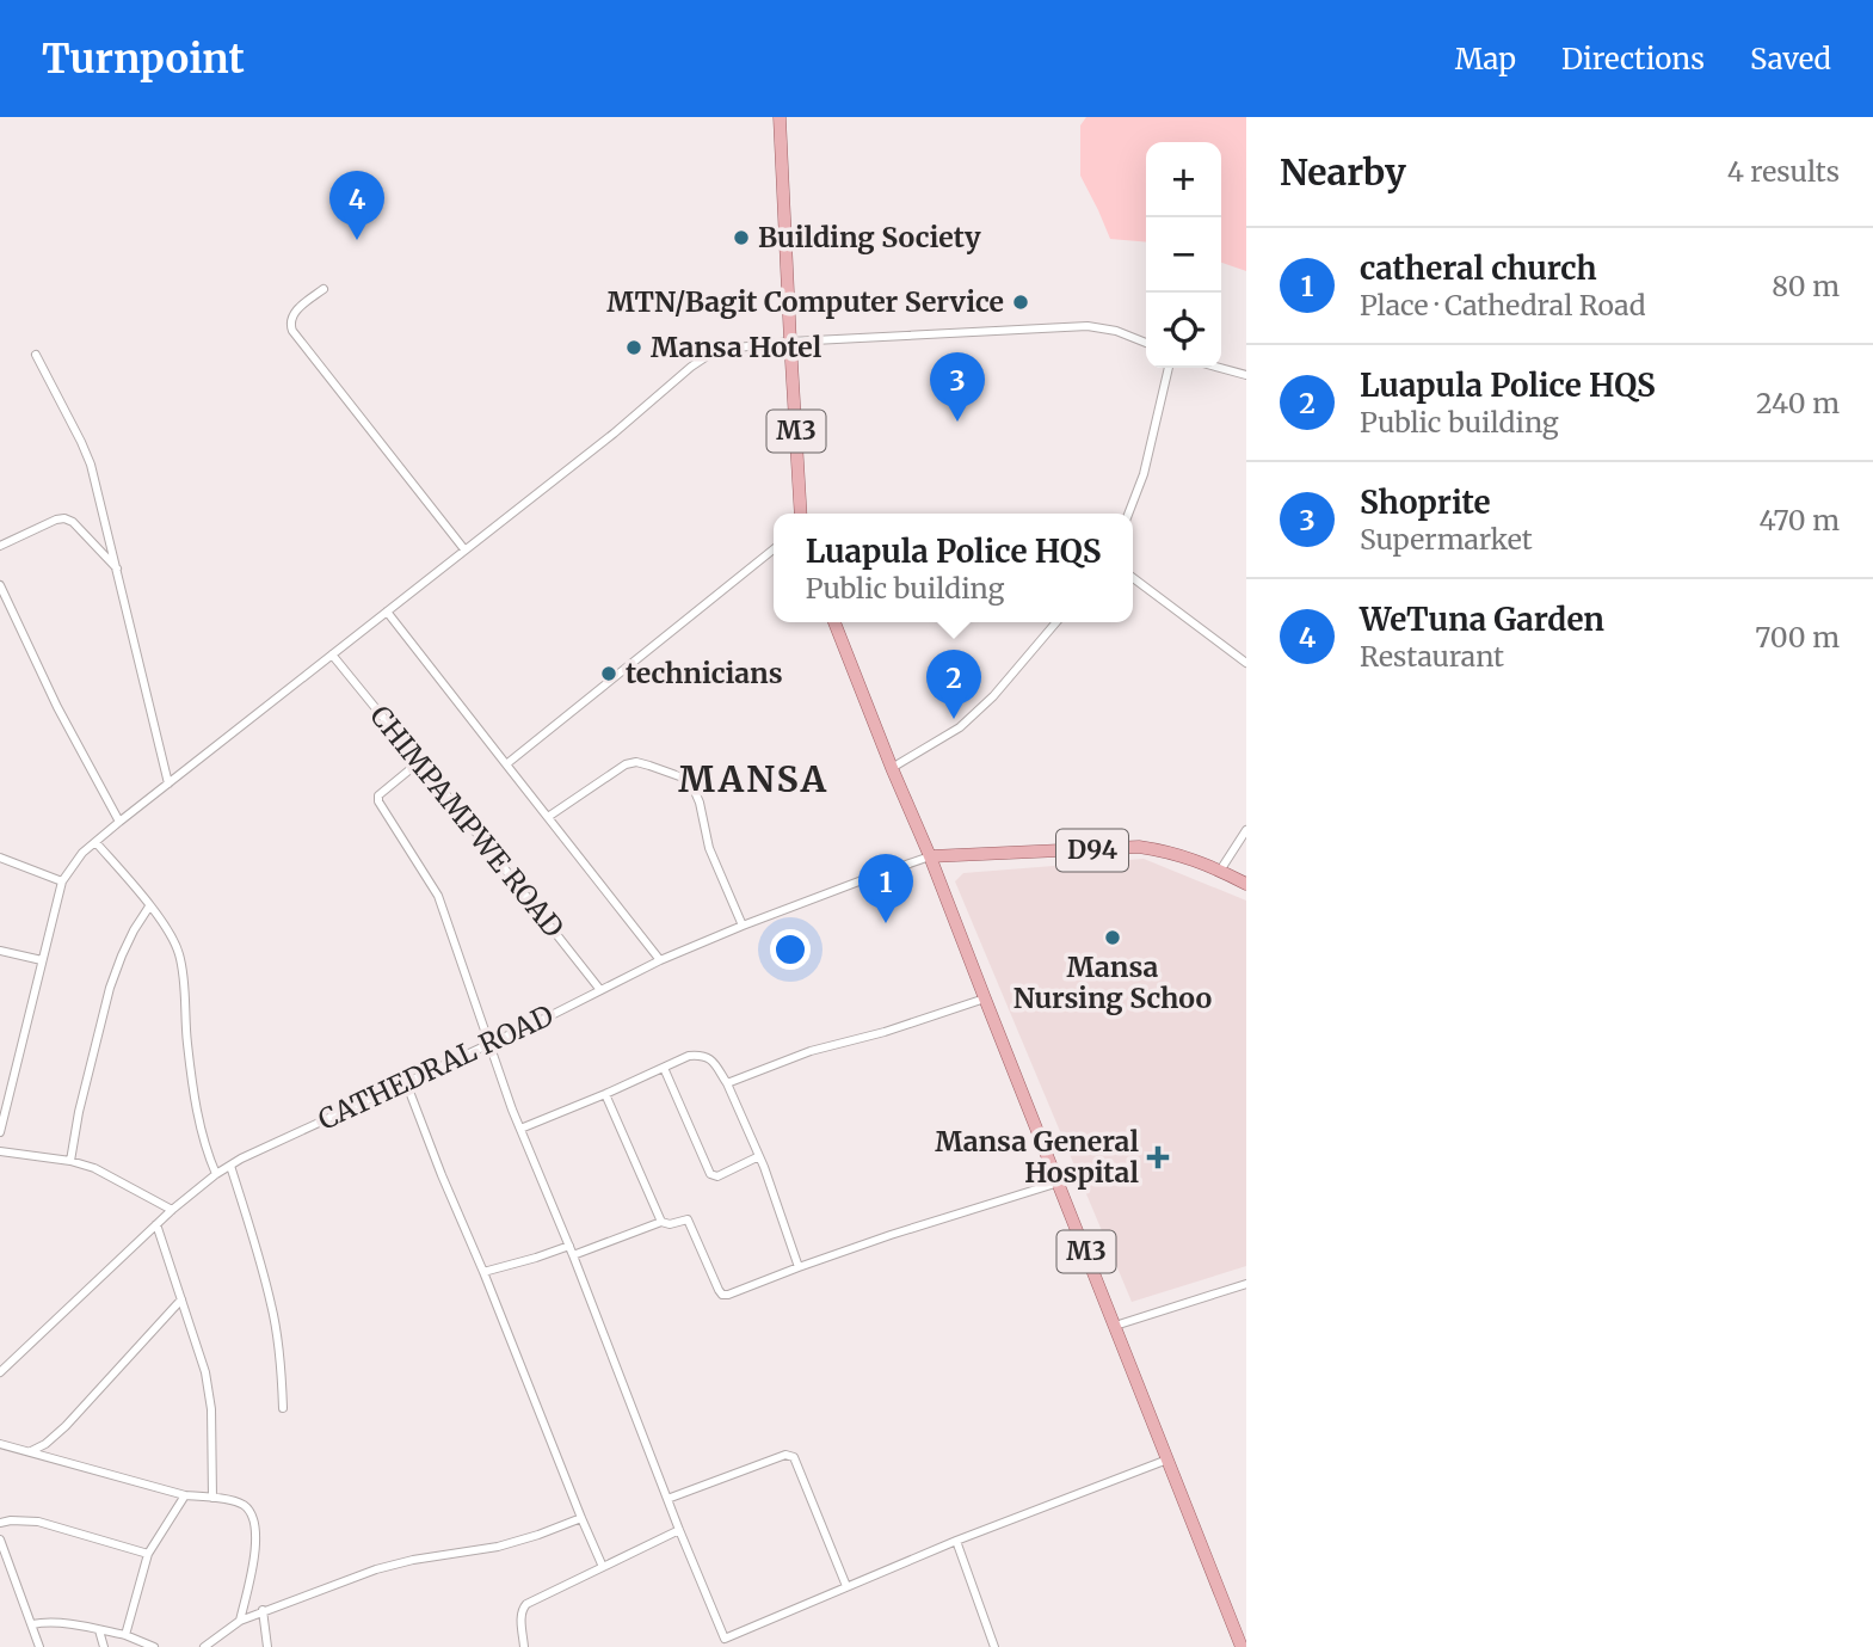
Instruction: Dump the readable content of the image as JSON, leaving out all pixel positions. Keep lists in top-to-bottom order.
{
  "streets": {
    "main road": ["M3", "D94"],
    "street": ["CHIMPAMPWE ROAD", "CATHEDRAL ROAD"]
  },
  "crossings": [
    ["M3", "D94"],
    ["M3", "CATHEDRAL ROAD"],
    ["CHIMPAMPWE ROAD", "CATHEDRAL ROAD"],
    ["D94", "CATHEDRAL ROAD"]
  ],
  "districts": ["MANSA"],
  "places": {
    "other": [
      "Building Society",
      "MTN/Bagit Computer Service",
      "Mansa Hotel",
      "technicians",
      "Mansa Nursing Schoo"
    ],
    "health": ["Mansa General Hospital"]
  },
  "page": {
    "header": "Turnpoint",
    "nav": ["Map", "Directions", "Saved"],
    "heading": ["Nearby", "4 results"],
    "map_buttons": ["+", "−"],
    "pins": [
      "4",
      "3",
      "2",
      "1"
    ],
    "list": [
      {
        "mark": "1",
        "name": "catheral church",
        "note": "Place · Cathedral Road",
        "value": "80 m"
      },
      {
        "mark": "2",
        "name": "Luapula Police HQS",
        "note": "Public building",
        "value": "240 m"
      },
      {
        "mark": "3",
        "name": "Shoprite",
        "note": "Supermarket",
        "value": "470 m"
      },
      {
        "mark": "4",
        "name": "WeTuna Garden",
        "note": "Restaurant",
        "value": "700 m"
      }
    ],
    "popup": ["Luapula Police HQS", "Public building"]
  }
}
